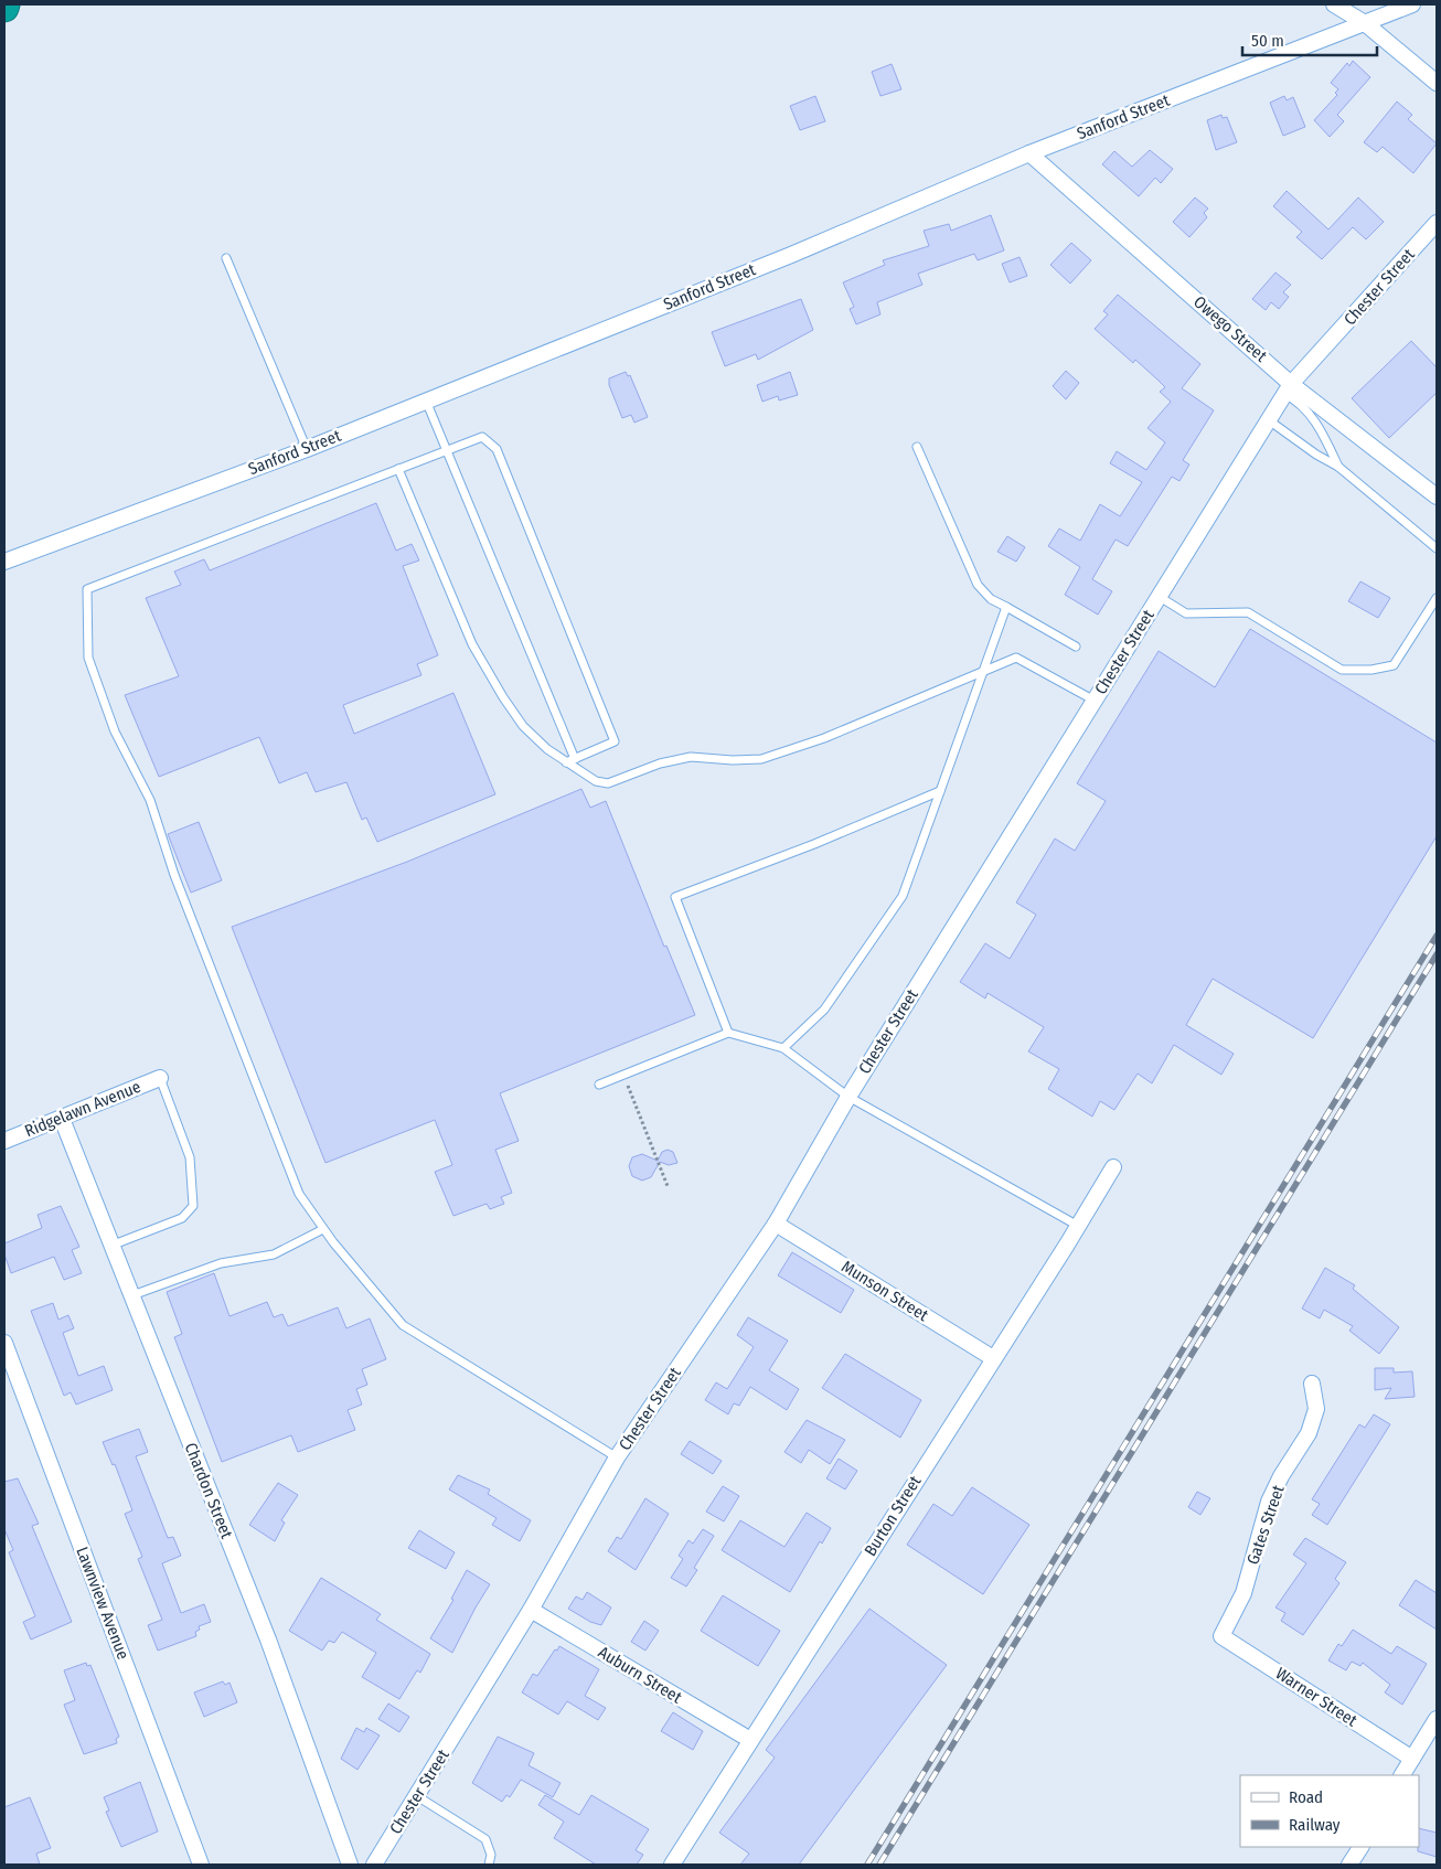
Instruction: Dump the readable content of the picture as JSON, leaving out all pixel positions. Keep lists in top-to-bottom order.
{
  "streets": {
    "street": [
      "Sanford Street",
      "Chester Street",
      "Owego Street",
      "Ridgelawn Avenue",
      "Munson Street",
      "Chardon Street",
      "Burton Street",
      "Gates Street",
      "Lawnview Avenue",
      "Auburn Street",
      "Warner Street"
    ]
  },
  "crossings": [
    ["Sanford Street", "Owego Street"],
    ["Chester Street", "Owego Street"],
    ["Chester Street", "Munson Street"],
    ["Chester Street", "Auburn Street"],
    ["Ridgelawn Avenue", "Chardon Street"],
    ["Munson Street", "Burton Street"],
    ["Burton Street", "Auburn Street"],
    ["Gates Street", "Warner Street"]
  ],
  "legend": ["Road", "Railway"],
  "scale_bar": "50 m"
}
